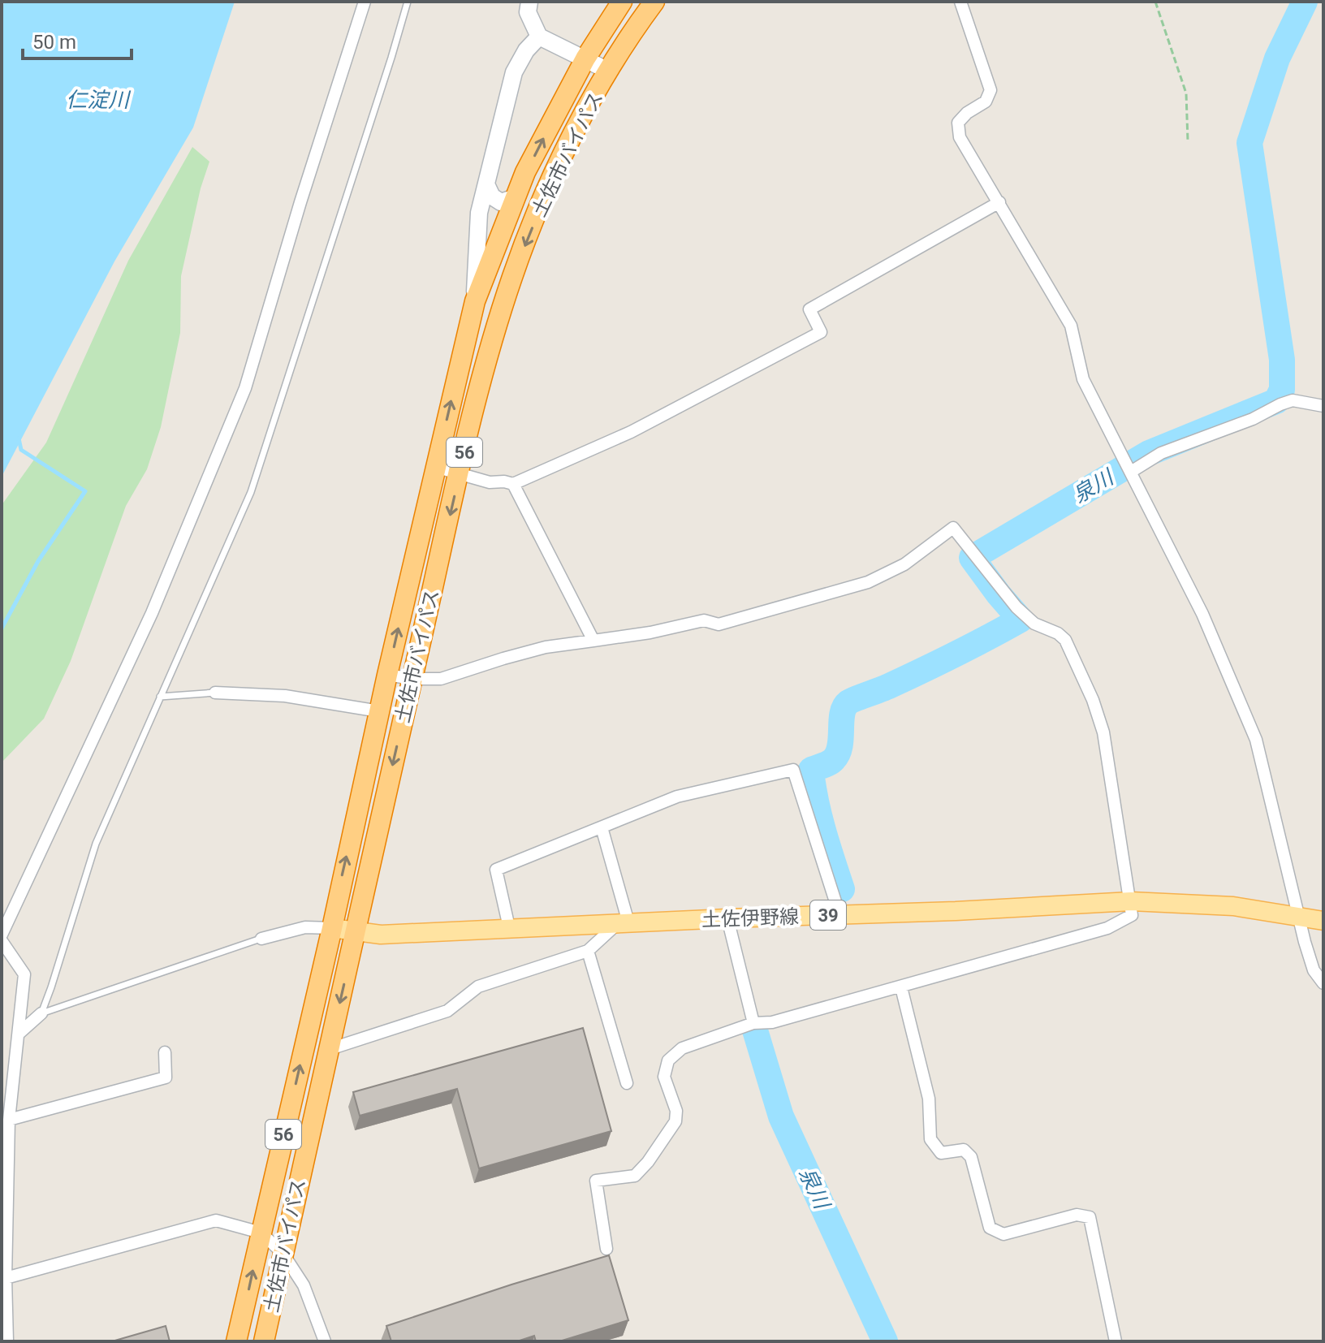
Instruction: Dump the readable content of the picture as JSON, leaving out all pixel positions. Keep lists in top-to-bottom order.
{
  "streets": {
    "highway": ["土佐市バイパス", "56"],
    "main road": ["39", "土佐伊野線"]
  },
  "crossings": [
    ["土佐市バイパス", "土佐伊野線"]
  ],
  "water": ["仁淀川", "泉川"],
  "scale_bar": "50 m"
}
